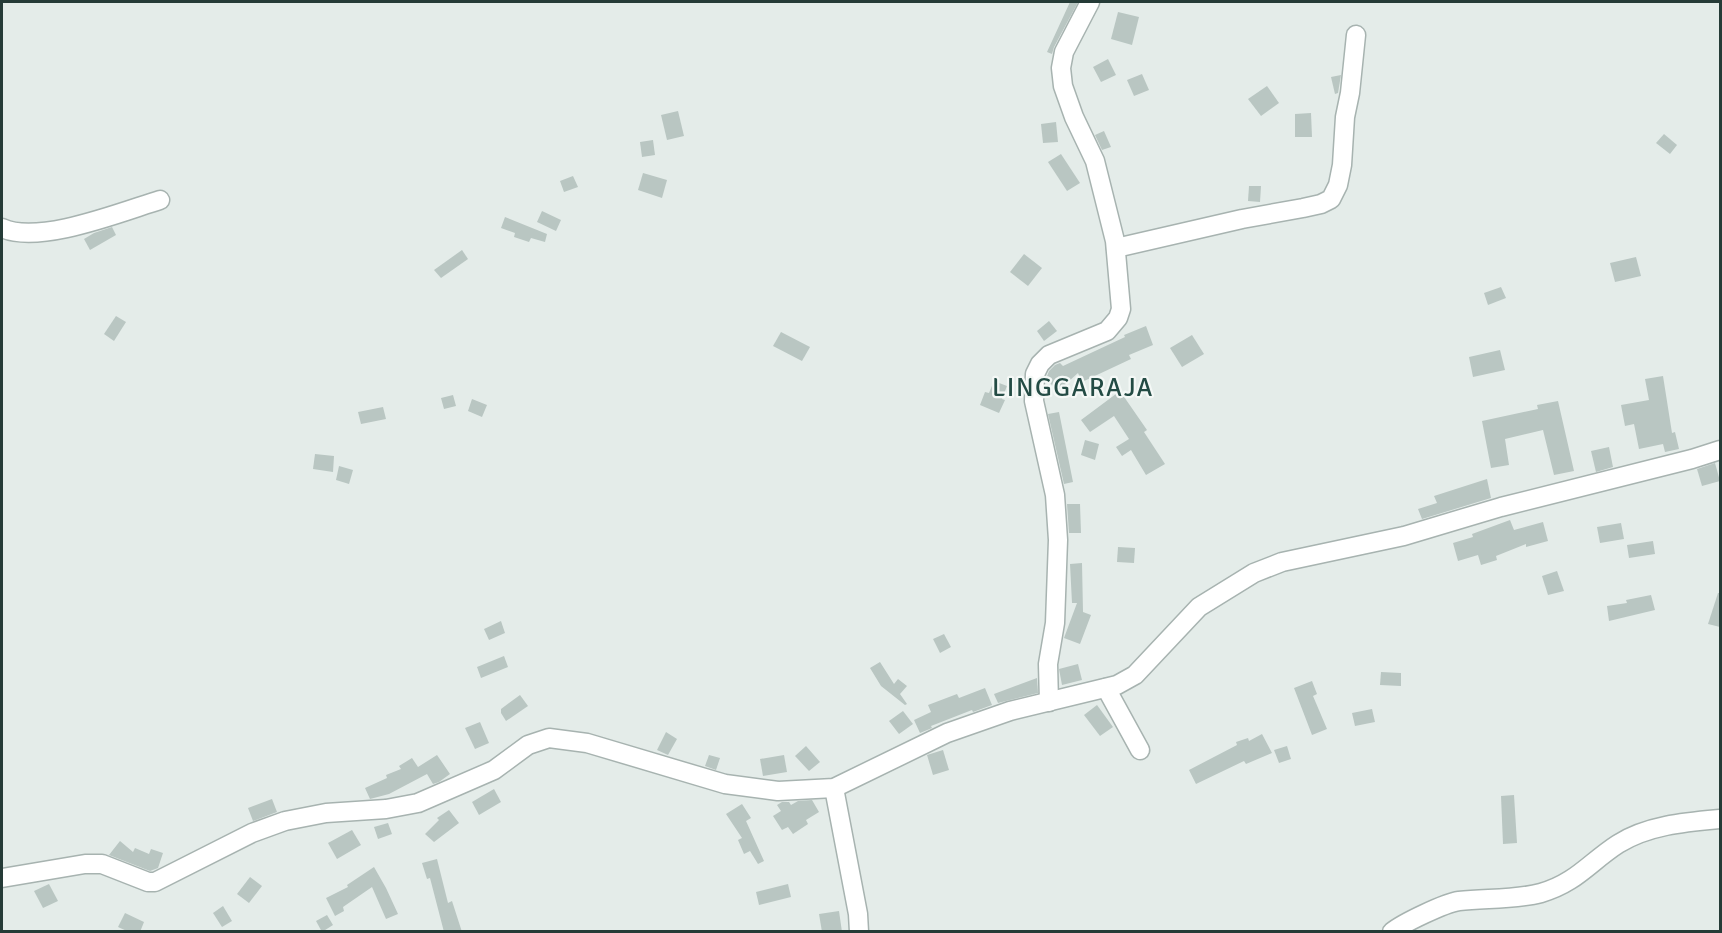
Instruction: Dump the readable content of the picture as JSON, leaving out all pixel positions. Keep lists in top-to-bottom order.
{
  "districts": ["LINGGARAJA"]
}
